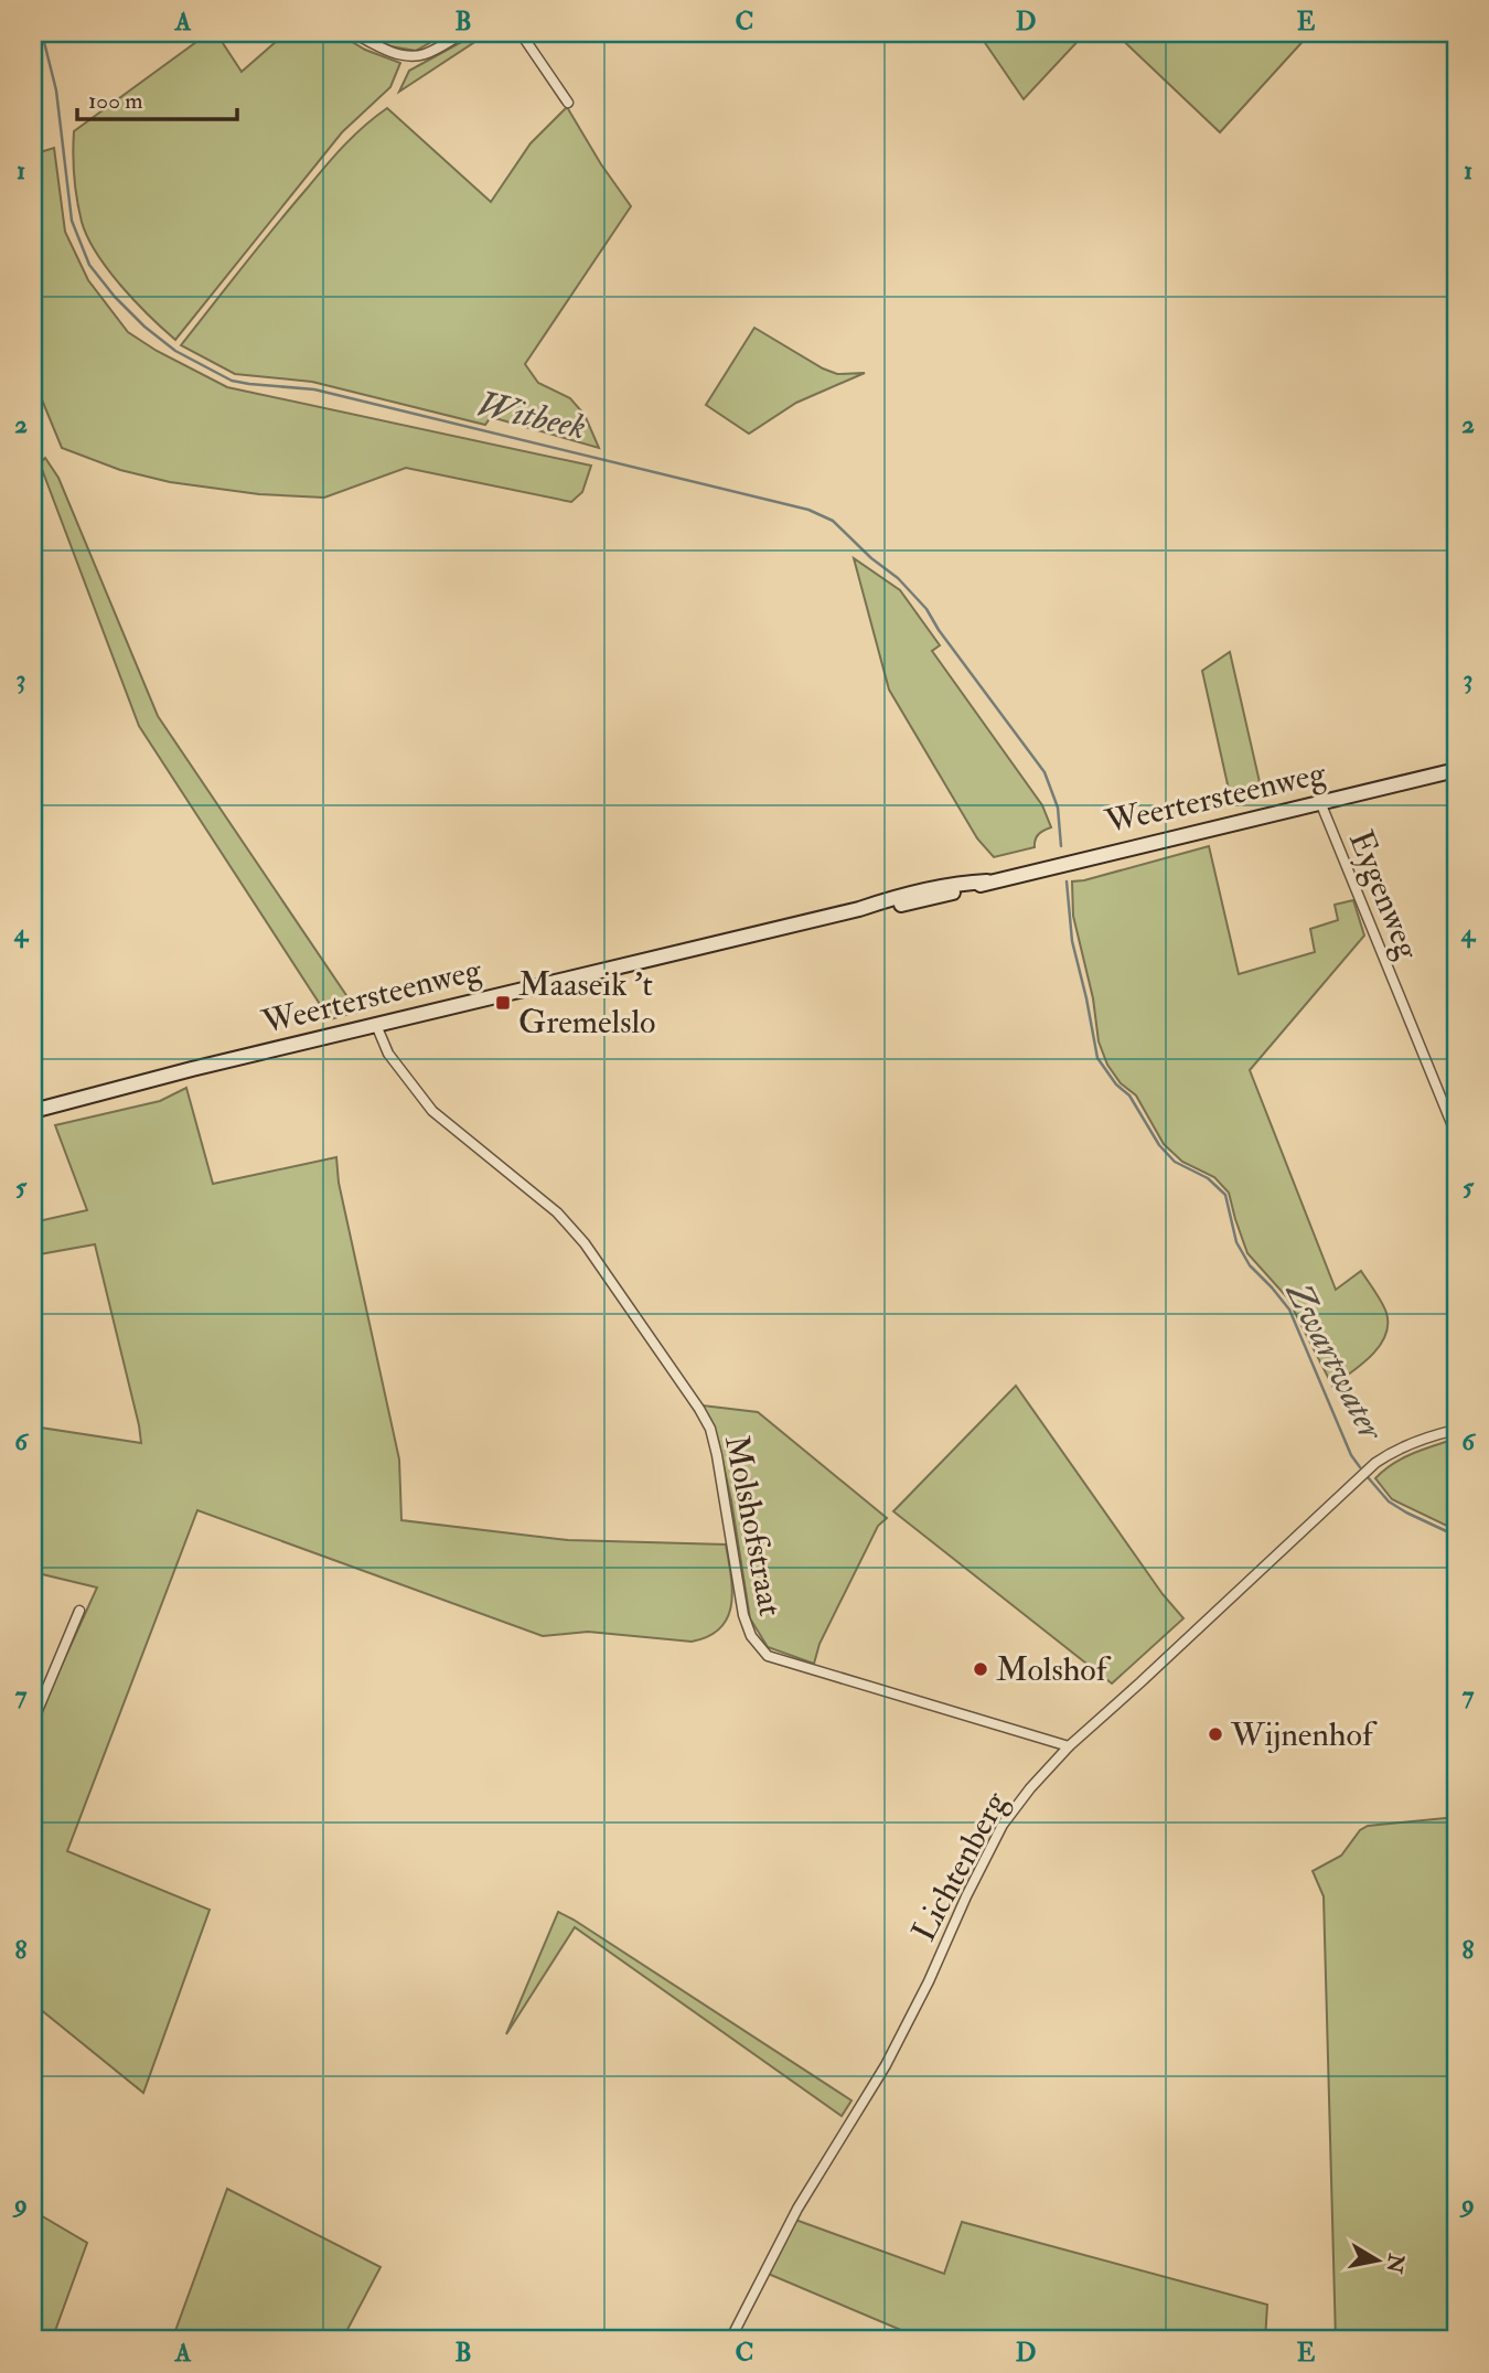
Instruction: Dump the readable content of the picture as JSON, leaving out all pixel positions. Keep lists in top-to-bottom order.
{
  "streets": {
    "main road": ["Weertersteenweg"],
    "street": ["Eygenweg", "Molshofstraat", "Lichtenberg"]
  },
  "crossings": [
    ["Weertersteenweg", "Eygenweg"],
    ["Weertersteenweg", "Molshofstraat"],
    ["Molshofstraat", "Lichtenberg"]
  ],
  "water": ["Witbeek", "Zwartwater"],
  "places": {
    "transit": ["Maaseik 't Gremelslo"],
    "other": ["Molshof", "Wijnenhof"]
  },
  "scale_bar": "100 m",
  "north": "right",
  "grid": {
    "columns": [
      "A",
      "B",
      "C",
      "D",
      "E"
    ],
    "rows": [
      "1",
      "2",
      "3",
      "4",
      "5",
      "6",
      "7",
      "8",
      "9"
    ]
  }
}
